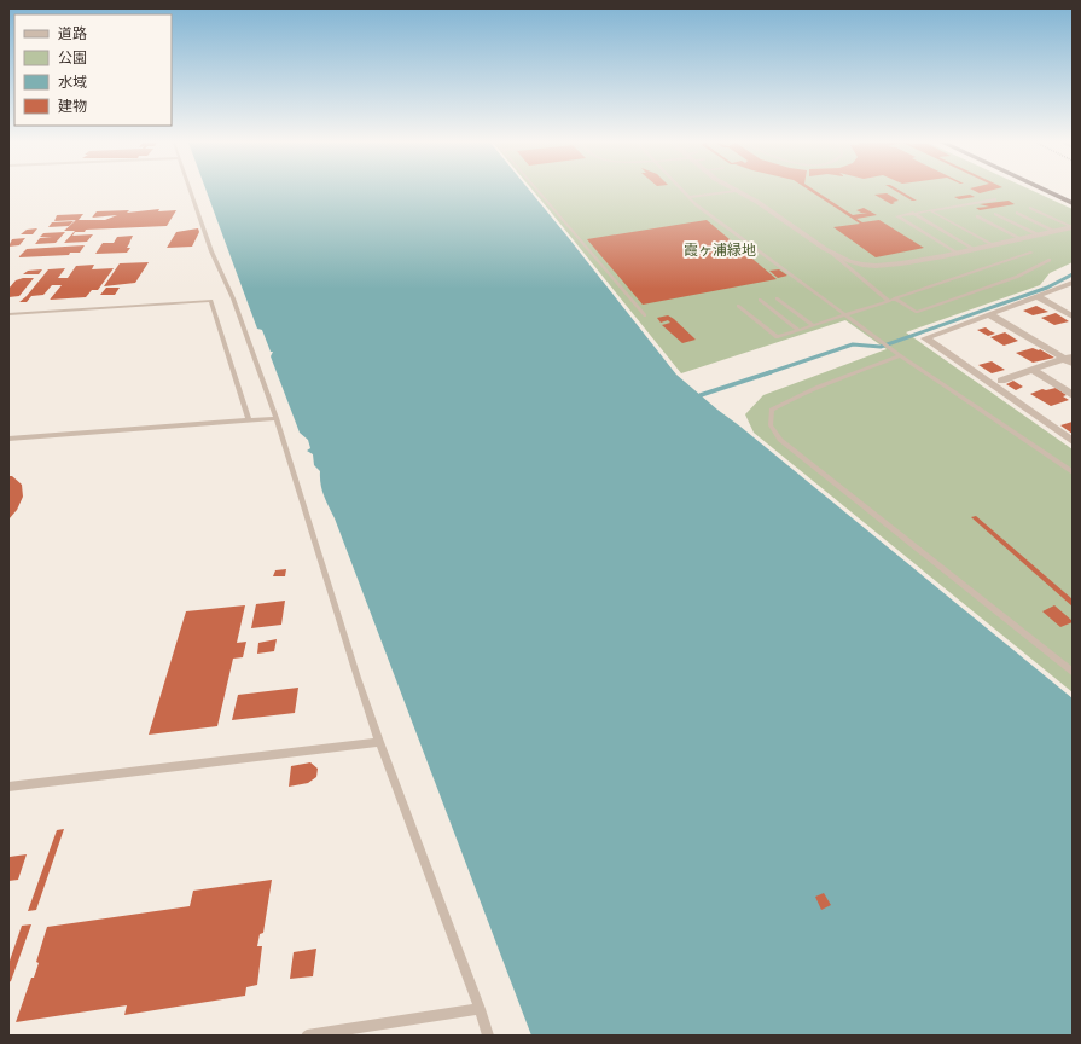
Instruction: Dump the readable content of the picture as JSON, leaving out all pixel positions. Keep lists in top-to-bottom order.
{
  "parks": ["霞ヶ浦緑地"],
  "legend": [
    "道路",
    "公園",
    "水域",
    "建物"
  ]
}
